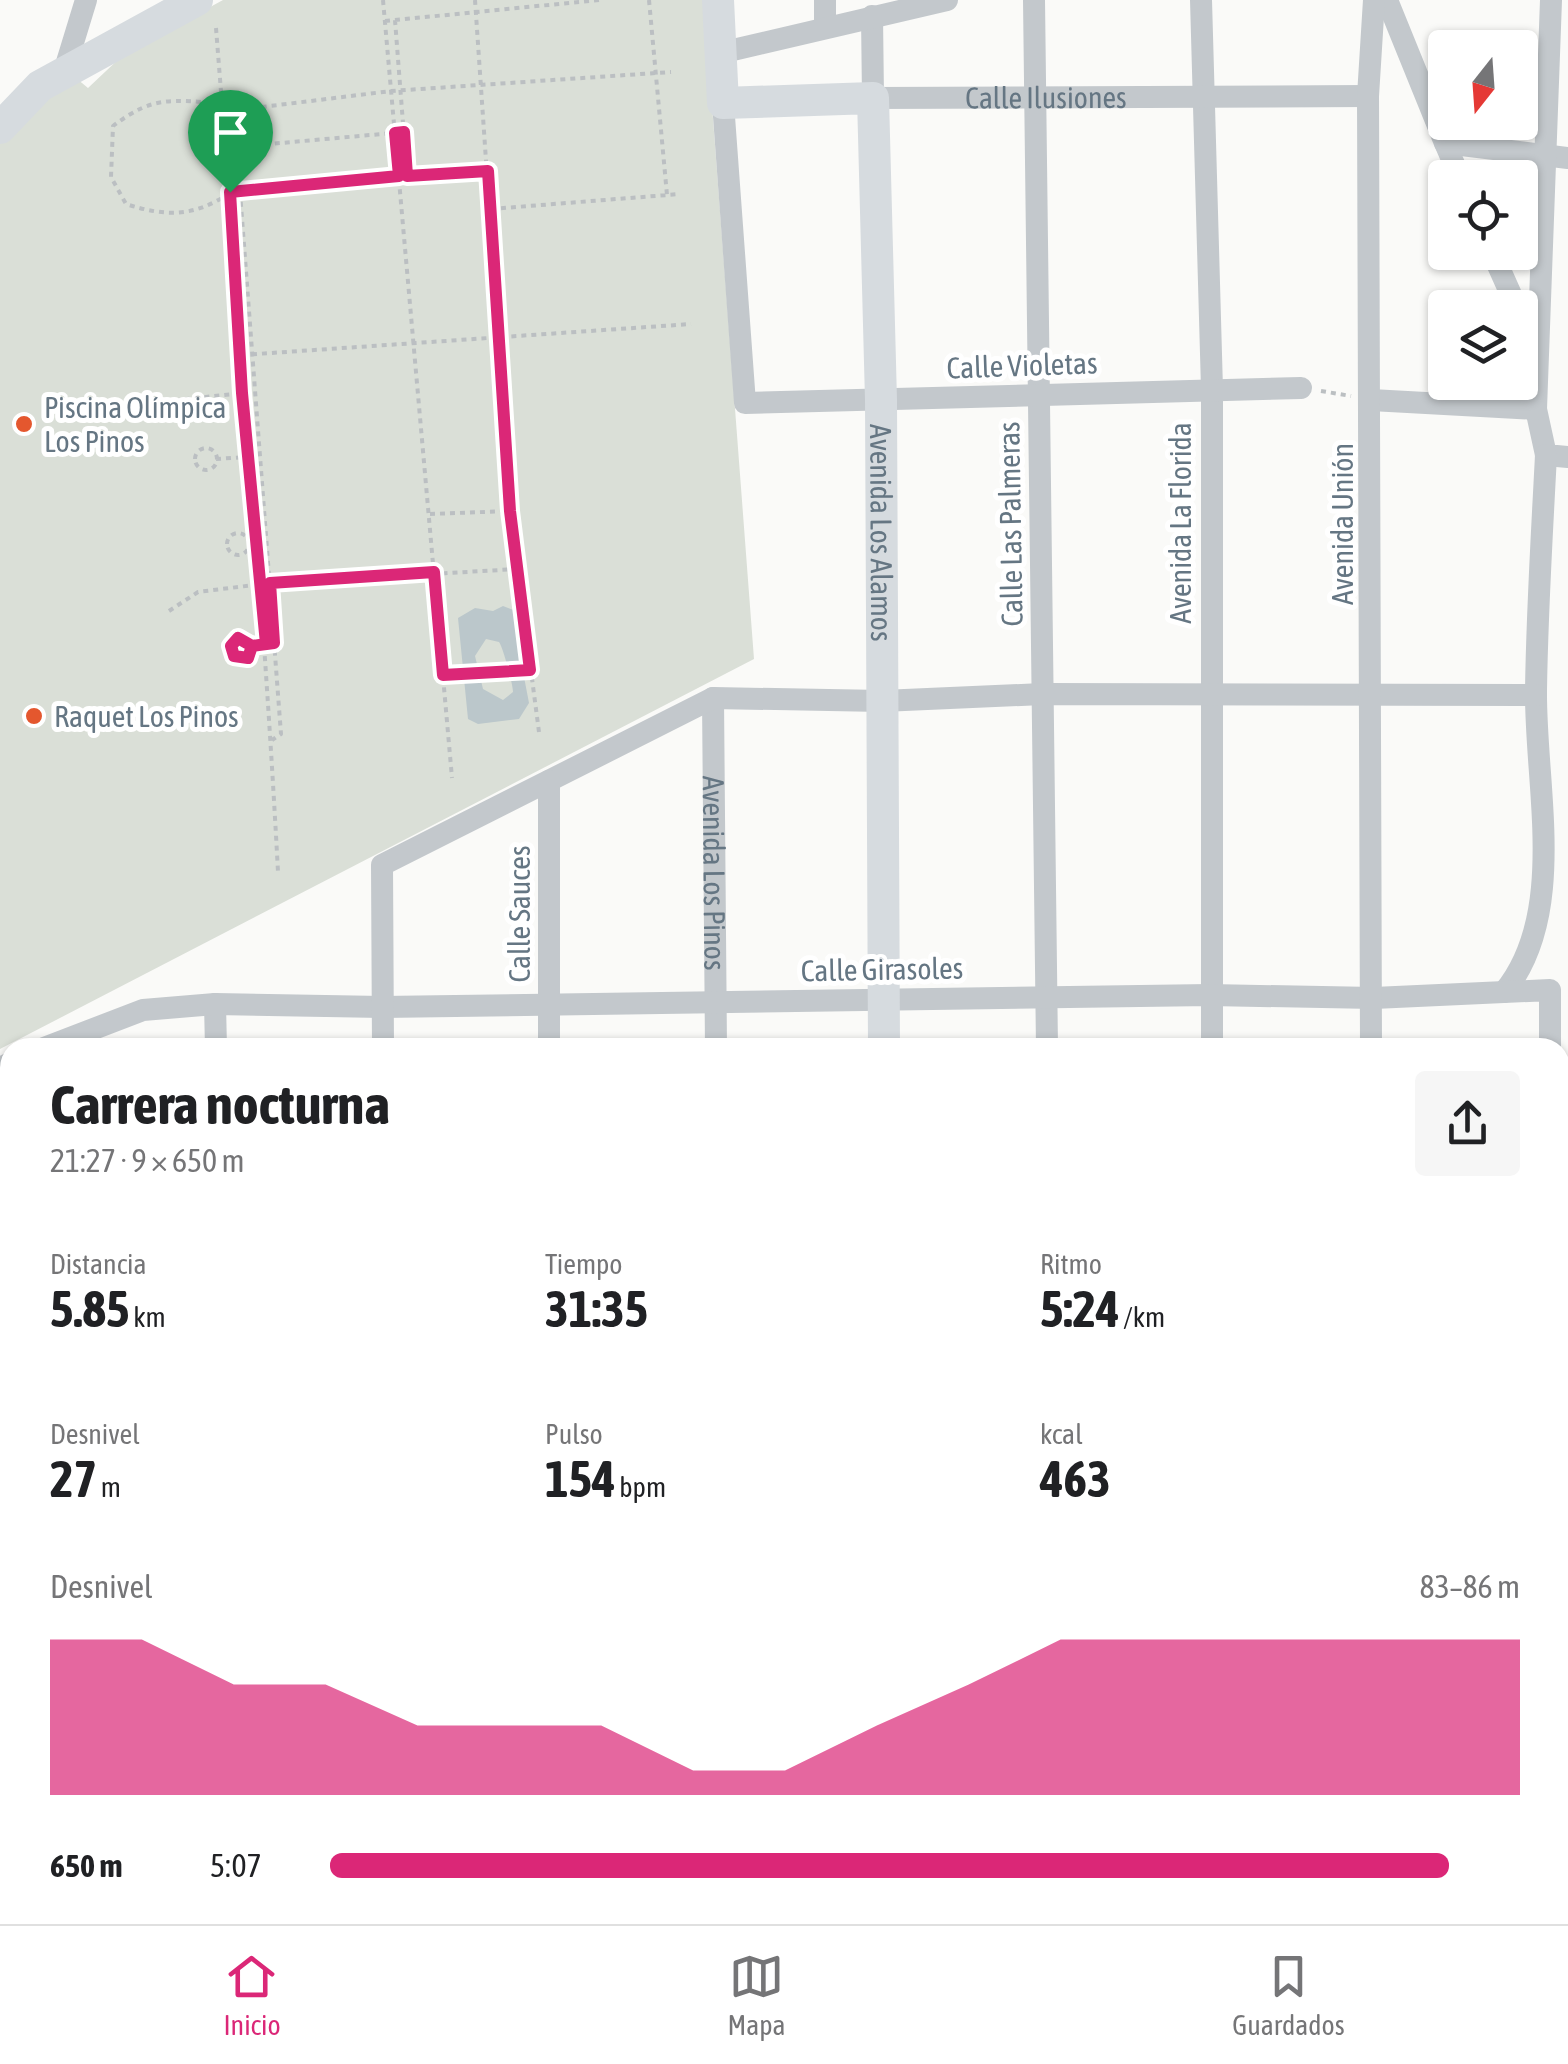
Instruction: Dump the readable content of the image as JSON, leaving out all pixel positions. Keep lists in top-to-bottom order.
{
  "streets": {
    "street": [
      "Calle Ilusiones",
      "Calle Violetas",
      "Avenida La Florida",
      "Calle Las Palmeras",
      "Avenida Unión",
      "Avenida Los Alamos",
      "Avenida Los Pinos",
      "Calle Sauces",
      "Calle Girasoles"
    ]
  },
  "crossings": [
    ["Calle Ilusiones", "Calle Violetas"],
    ["Calle Ilusiones", "Avenida La Florida"],
    ["Calle Ilusiones", "Calle Las Palmeras"],
    ["Calle Ilusiones", "Avenida Unión"],
    ["Calle Ilusiones", "Avenida Los Alamos"],
    ["Calle Violetas", "Avenida La Florida"],
    ["Calle Violetas", "Calle Las Palmeras"],
    ["Calle Violetas", "Avenida Los Alamos"],
    ["Avenida La Florida", "Calle Girasoles"],
    ["Calle Las Palmeras", "Calle Girasoles"],
    ["Avenida Unión", "Calle Girasoles"],
    ["Avenida Los Alamos", "Calle Girasoles"],
    ["Avenida Los Pinos", "Calle Girasoles"],
    ["Calle Sauces", "Calle Girasoles"]
  ],
  "places": ["Piscina Olímpica Los Pinos", "Raquet Los Pinos"],
  "north": "bottom",
  "page": {
    "heading": ["Carrera nocturna", "21:27 · 9 × 650 m"],
    "stats": [
      ["Distancia", "5.85 km"],
      ["Tiempo", "31:35"],
      ["Ritmo", "5:24 /km"],
      ["Desnivel", "27 m"],
      ["Pulso", "154 bpm"],
      ["kcal", "463"]
    ],
    "chart": ["Desnivel", "83–86 m"],
    "list": [
      {
        "name": "650 m",
        "note": "5:07"
      }
    ],
    "tabs": ["Inicio", "Mapa", "Guardados"]
  }
}
